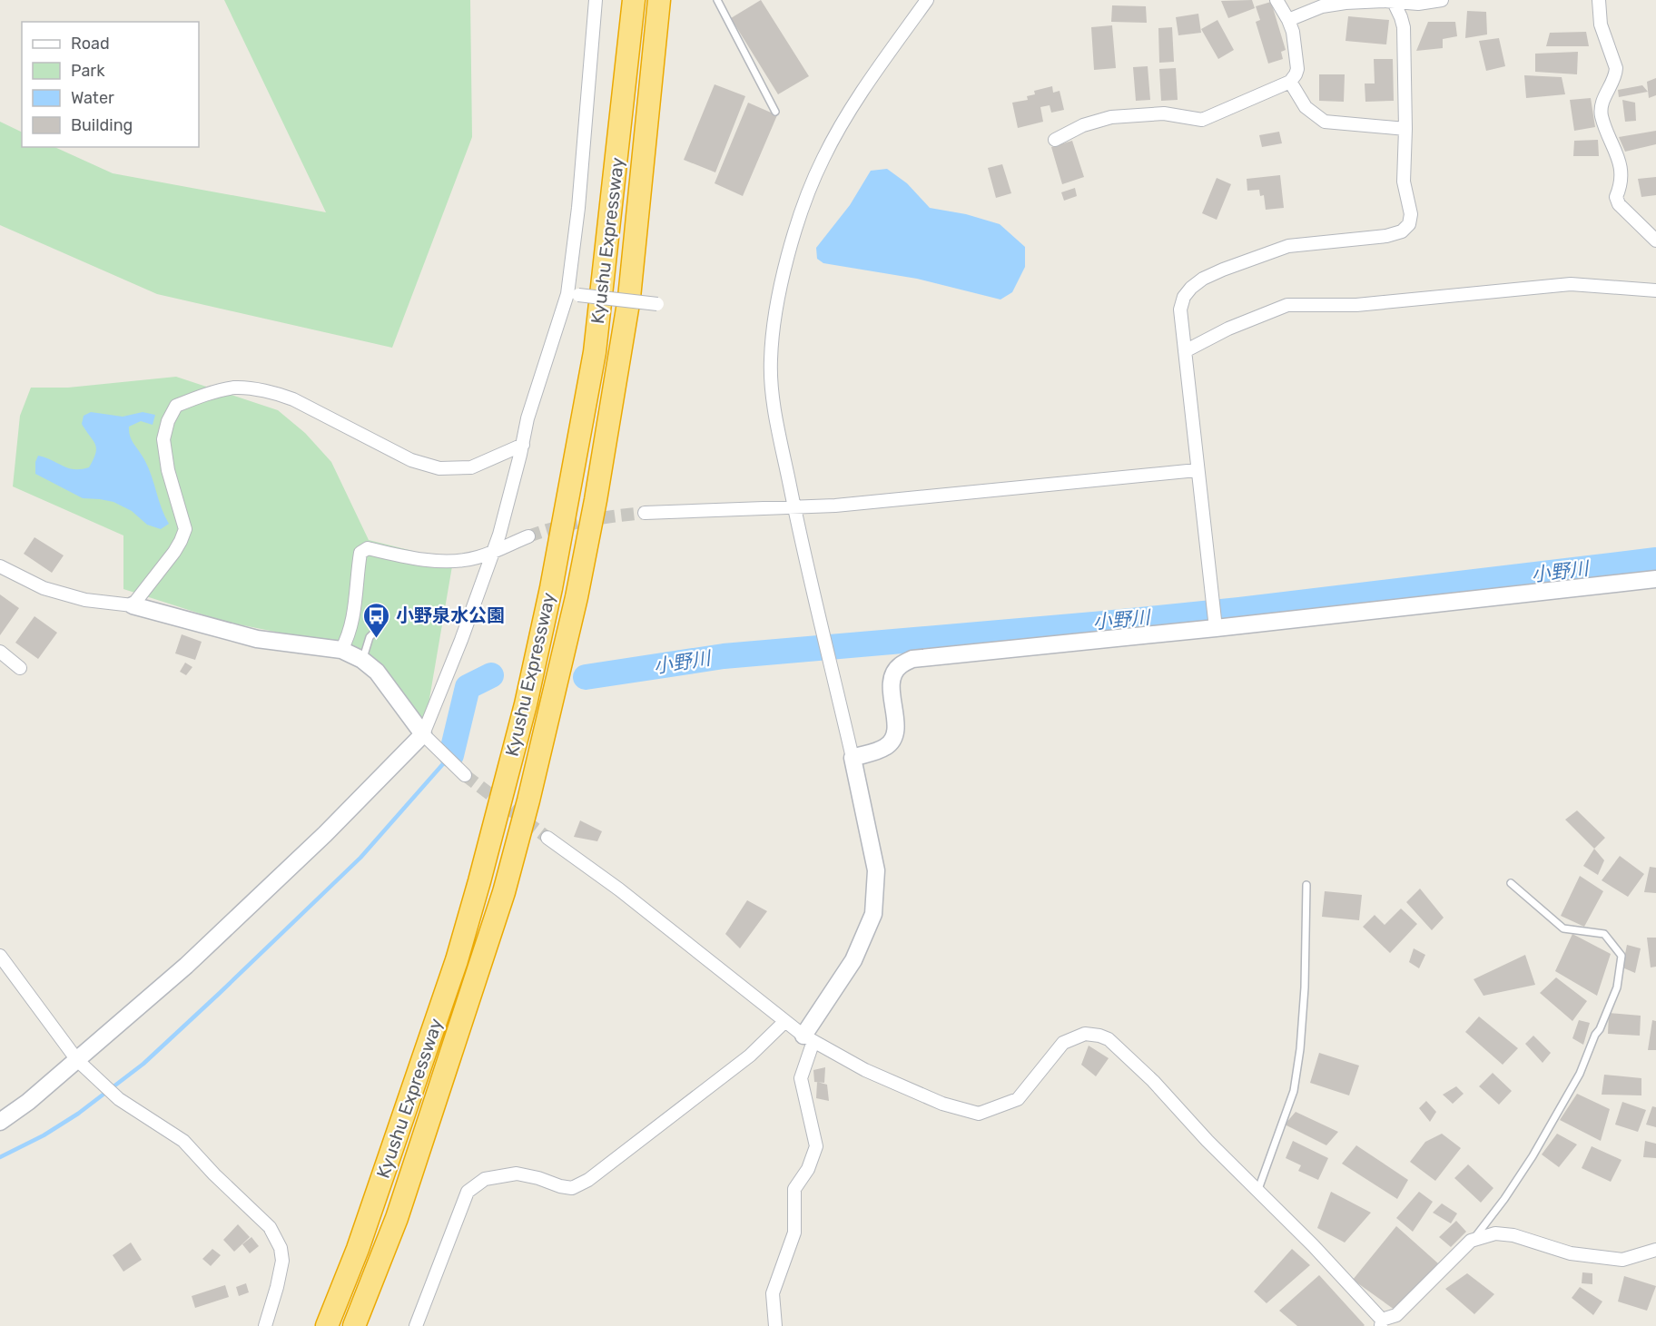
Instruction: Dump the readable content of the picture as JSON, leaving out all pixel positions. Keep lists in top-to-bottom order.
{
  "streets": {
    "highway": ["Kyushu Expressway"]
  },
  "water": ["小野川"],
  "places": {
    "bus stop": ["小野泉水公園"]
  },
  "legend": [
    "Road",
    "Park",
    "Water",
    "Building"
  ]
}
